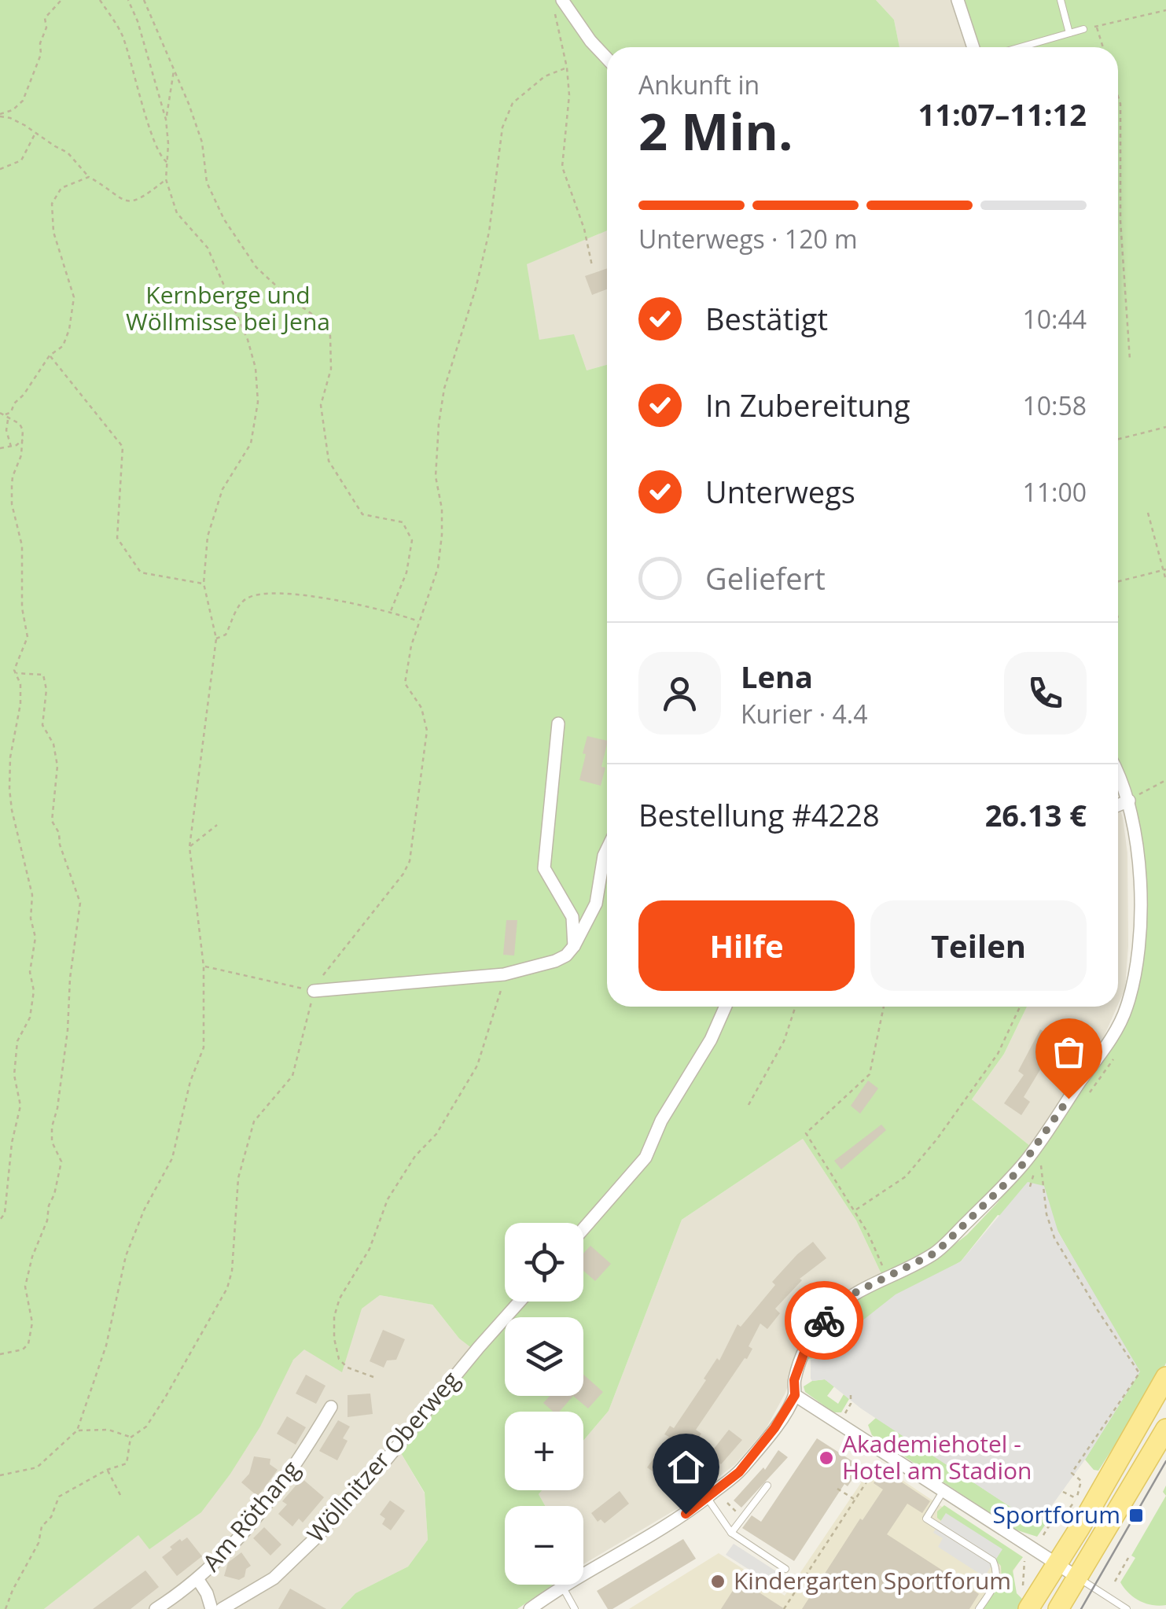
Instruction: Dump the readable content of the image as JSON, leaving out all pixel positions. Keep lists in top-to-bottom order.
{
  "streets": {
    "street": ["Wöllnitzer Oberweg", "Am Röthang"]
  },
  "parks": ["Kernberge und Wöllmisse bei Jena"],
  "places": {
    "other": ["Akademiehotel - Hotel am Stadion", "Kindergarten Sportforum"],
    "transit": ["Sportforum"]
  },
  "page": {
    "heading": ["2 Min.", "Ankunft in", "11:07–11:12"],
    "panel": [
      "Lena",
      "Kurier · 4.4",
      "Bestellung #4228",
      "26.13 €"
    ],
    "bar": "Unterwegs · 120 m",
    "list": [
      ["Bestätigt", "10:44"],
      ["In Zubereitung", "10:58"],
      ["Unterwegs", "11:00"],
      "Geliefert"
    ],
    "buttons": ["Hilfe", "Teilen"],
    "map_buttons": ["+", "−"]
  }
}
